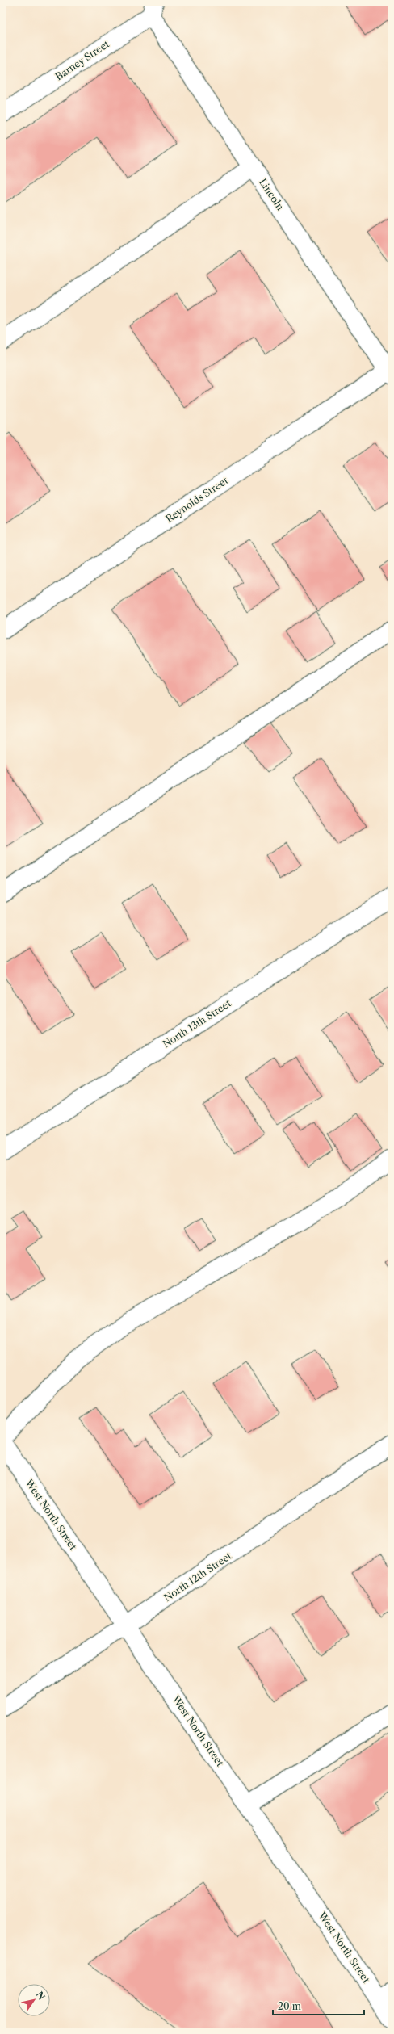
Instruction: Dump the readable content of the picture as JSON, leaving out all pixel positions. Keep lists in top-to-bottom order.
{
  "streets": {
    "street": [
      "Barney Street",
      "Lincoln",
      "Reynolds Street",
      "North 13th Street",
      "West North Street",
      "North 12th Street"
    ]
  },
  "crossings": [
    ["Barney Street", "Lincoln"],
    ["Lincoln", "Reynolds Street"],
    ["West North Street", "North 12th Street"]
  ],
  "scale_bar": "20 m",
  "north": "top right"
}
